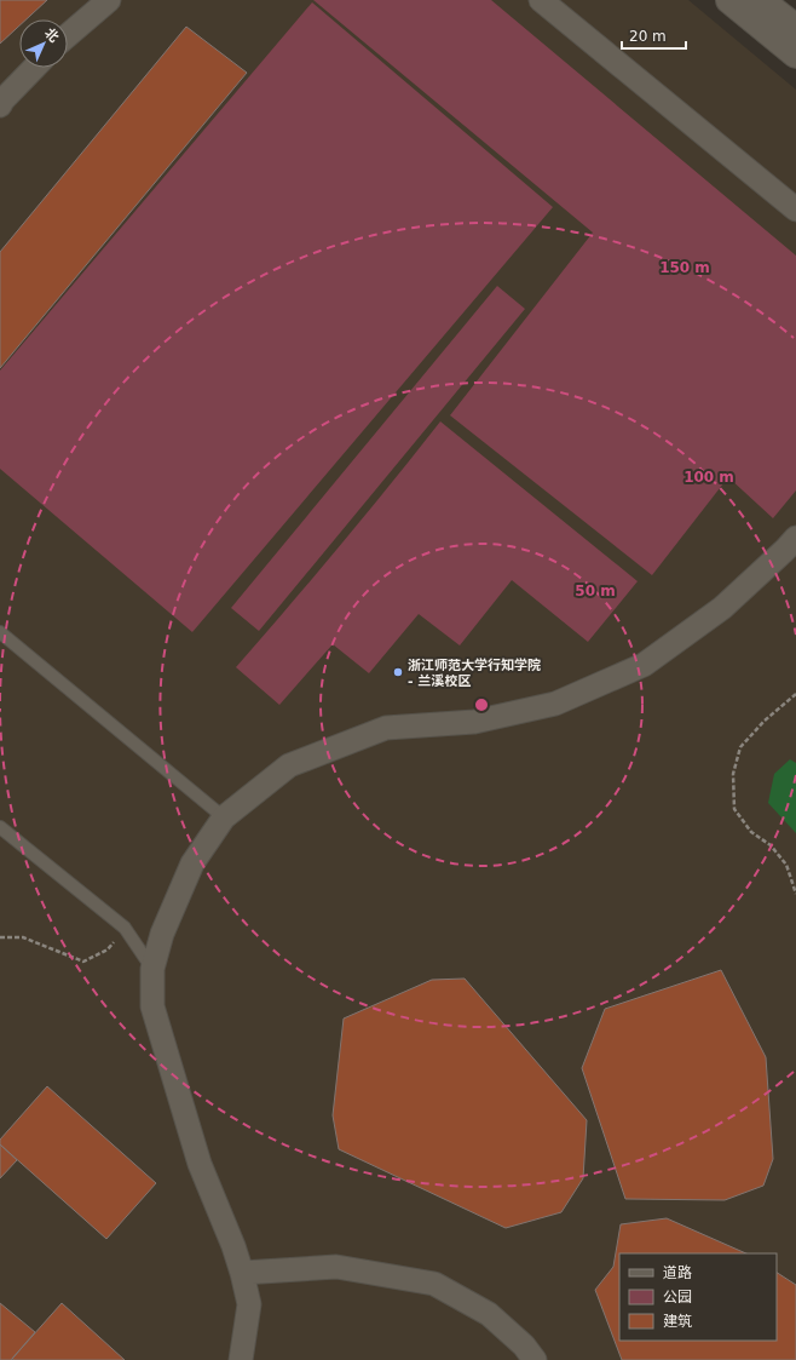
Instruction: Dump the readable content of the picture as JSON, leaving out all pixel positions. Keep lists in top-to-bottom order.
{
  "places": ["浙江师范大学行知学院 - 兰溪校区"],
  "legend": ["道路", "公园", "建筑"],
  "scale_bar": "20 m",
  "north": "top right",
  "rings": ["150 m", "100 m", "50 m"]
}
